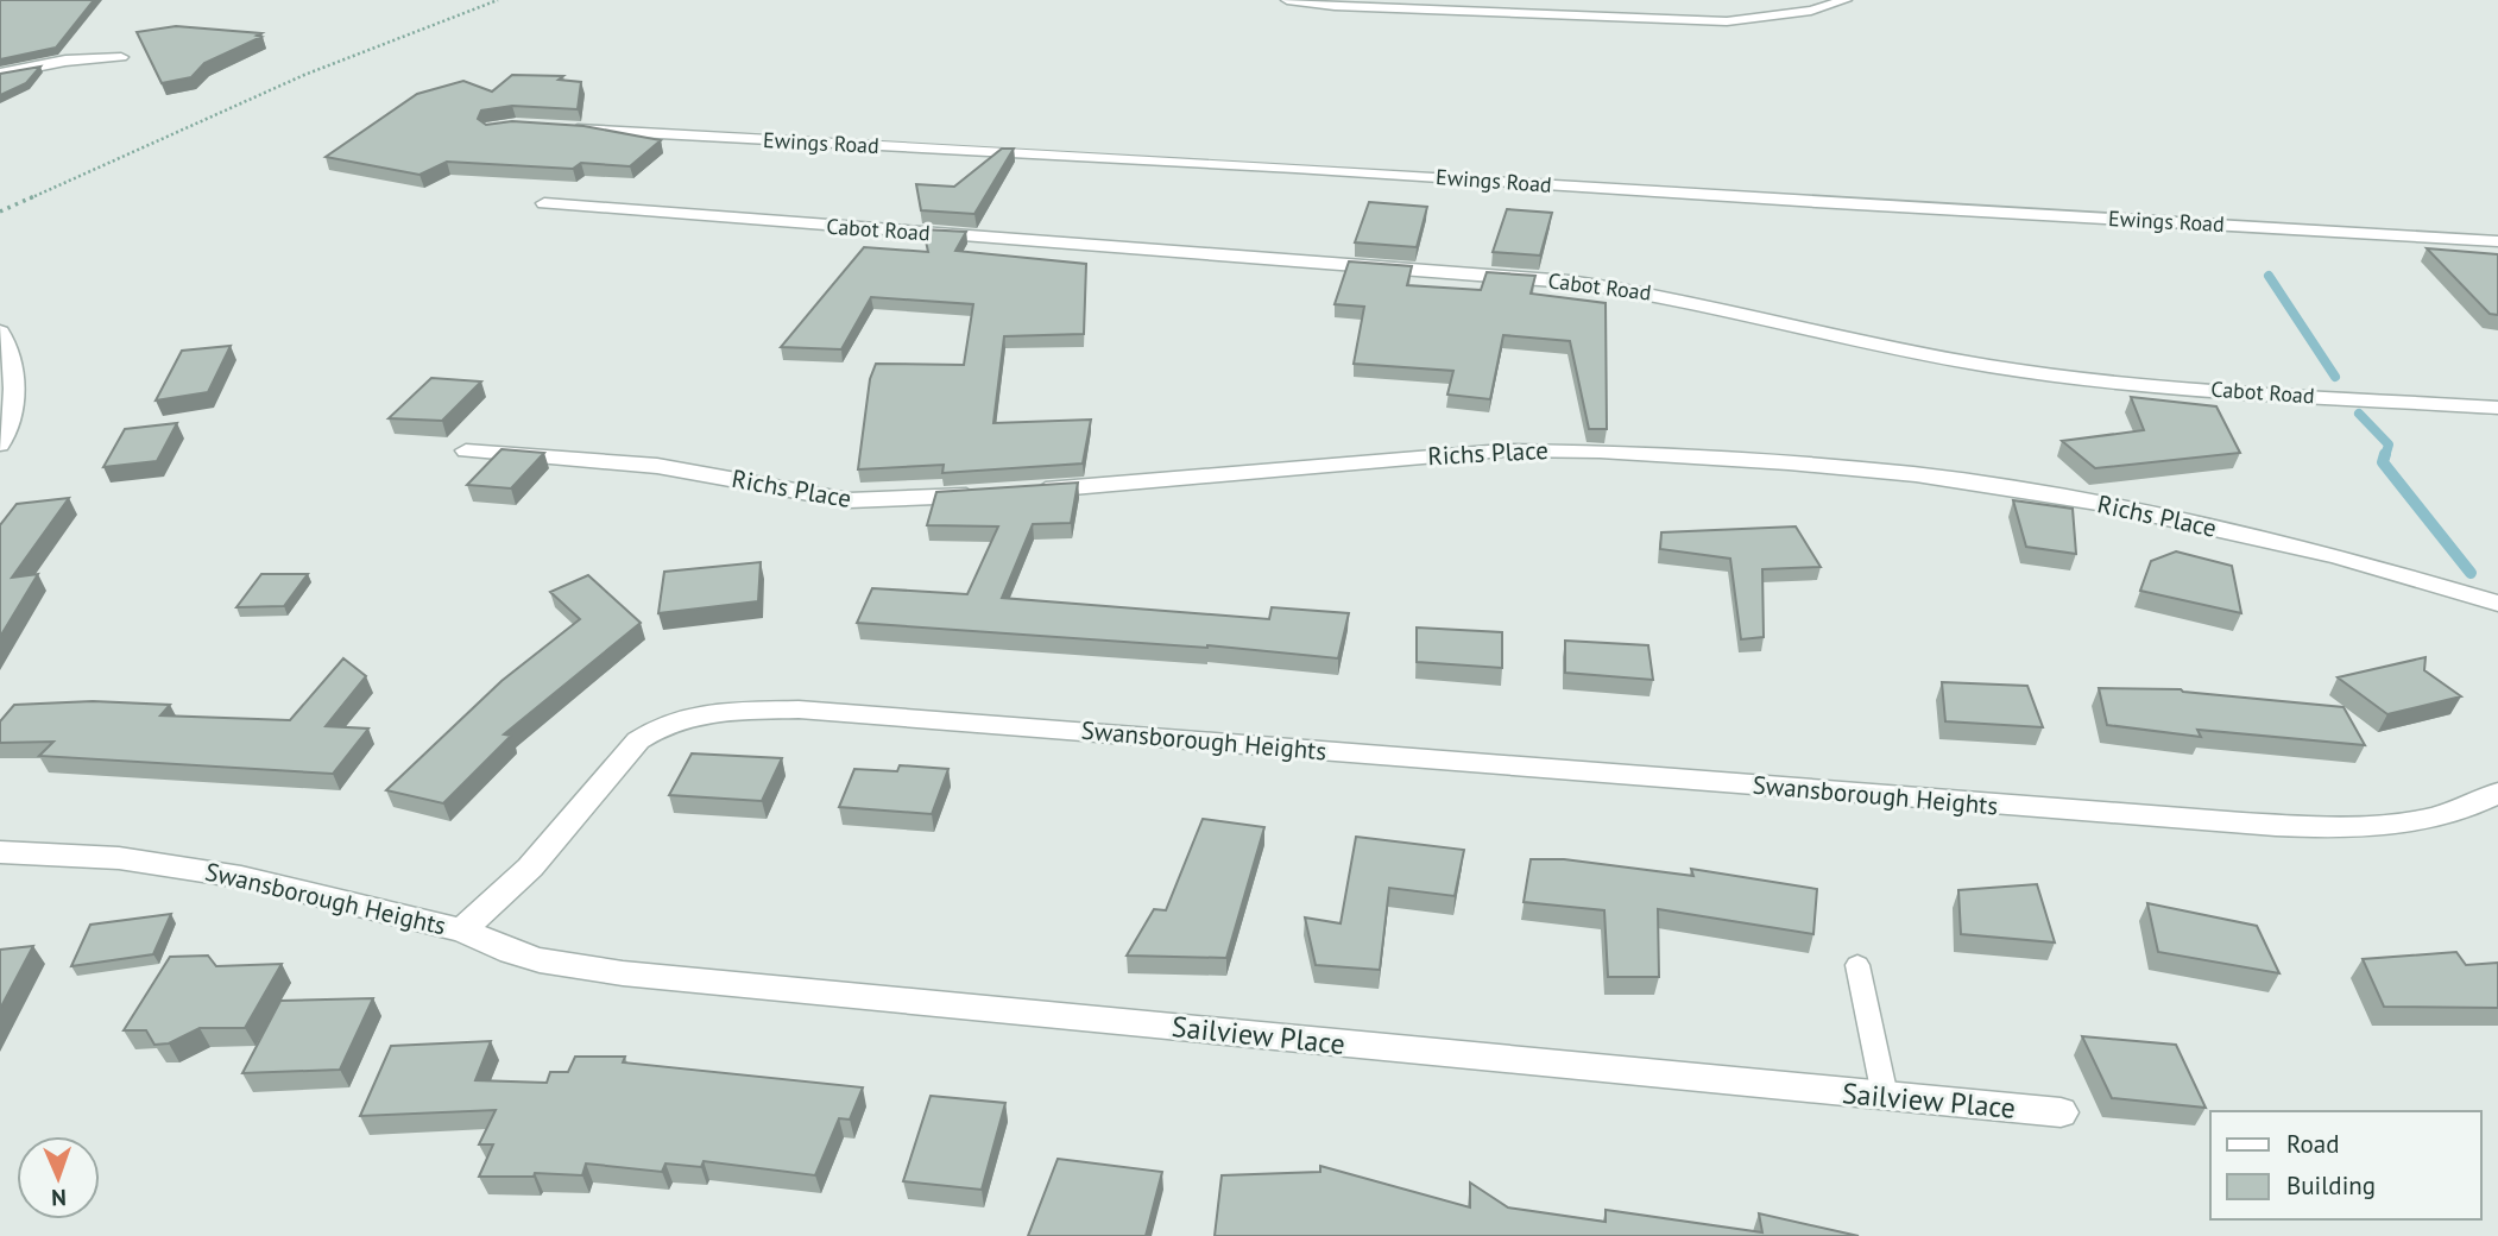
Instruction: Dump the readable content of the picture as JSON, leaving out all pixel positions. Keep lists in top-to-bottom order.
{
  "streets": {
    "street": [
      "Ewings Road",
      "Cabot Road",
      "Richs Place",
      "Swansborough Heights",
      "Sailview Place"
    ]
  },
  "crossings": [
    ["Swansborough Heights", "Sailview Place"]
  ],
  "legend": ["Road", "Building"],
  "north": "bottom"
}
